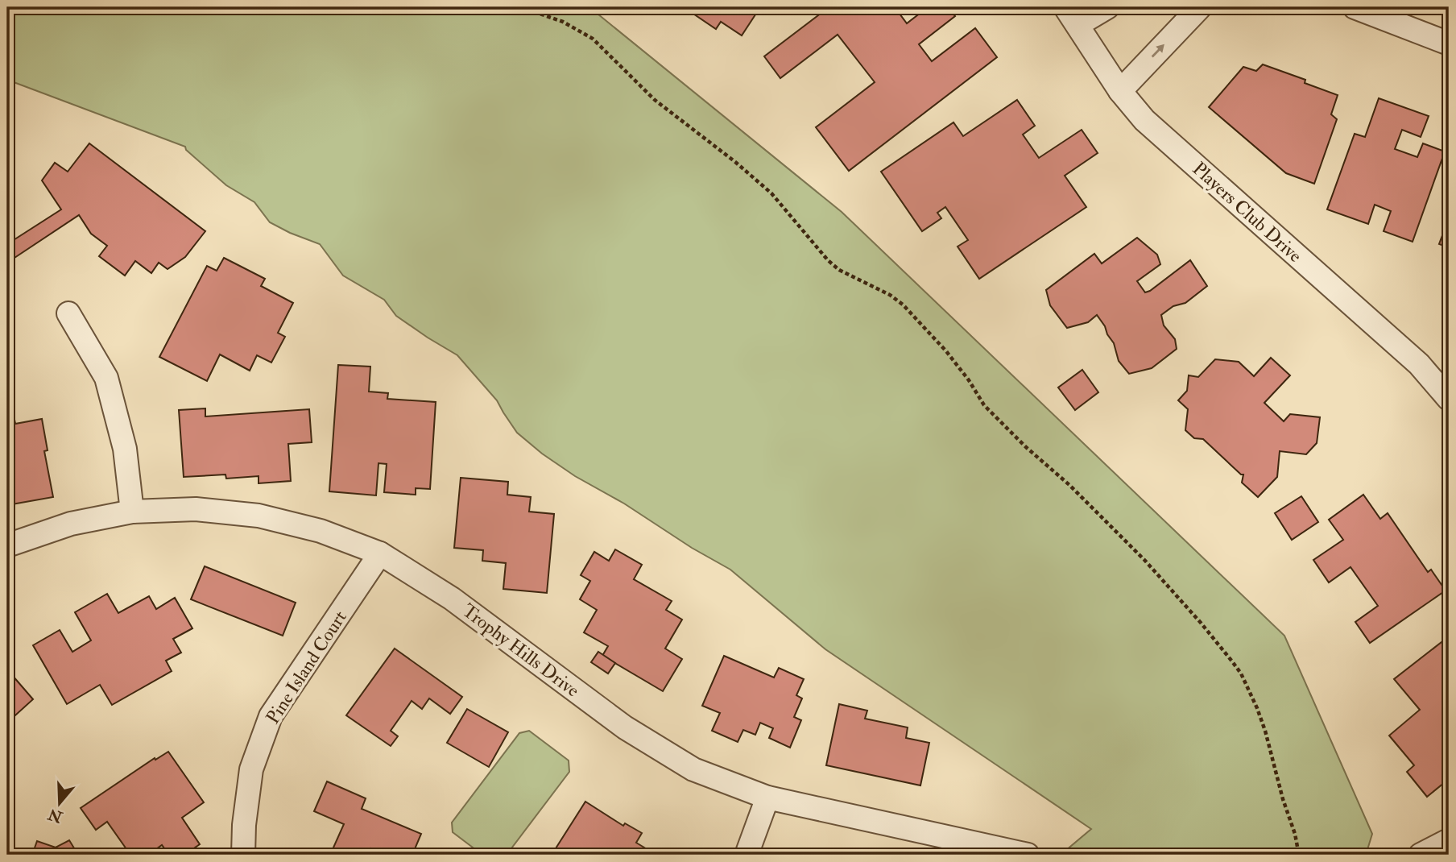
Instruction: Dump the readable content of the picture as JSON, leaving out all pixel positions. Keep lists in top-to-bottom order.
{
  "streets": {
    "street": ["Players Club Drive", "Trophy Hills Drive", "Pine Island Court"]
  },
  "crossings": [
    ["Trophy Hills Drive", "Pine Island Court"]
  ],
  "north": "bottom"
}
